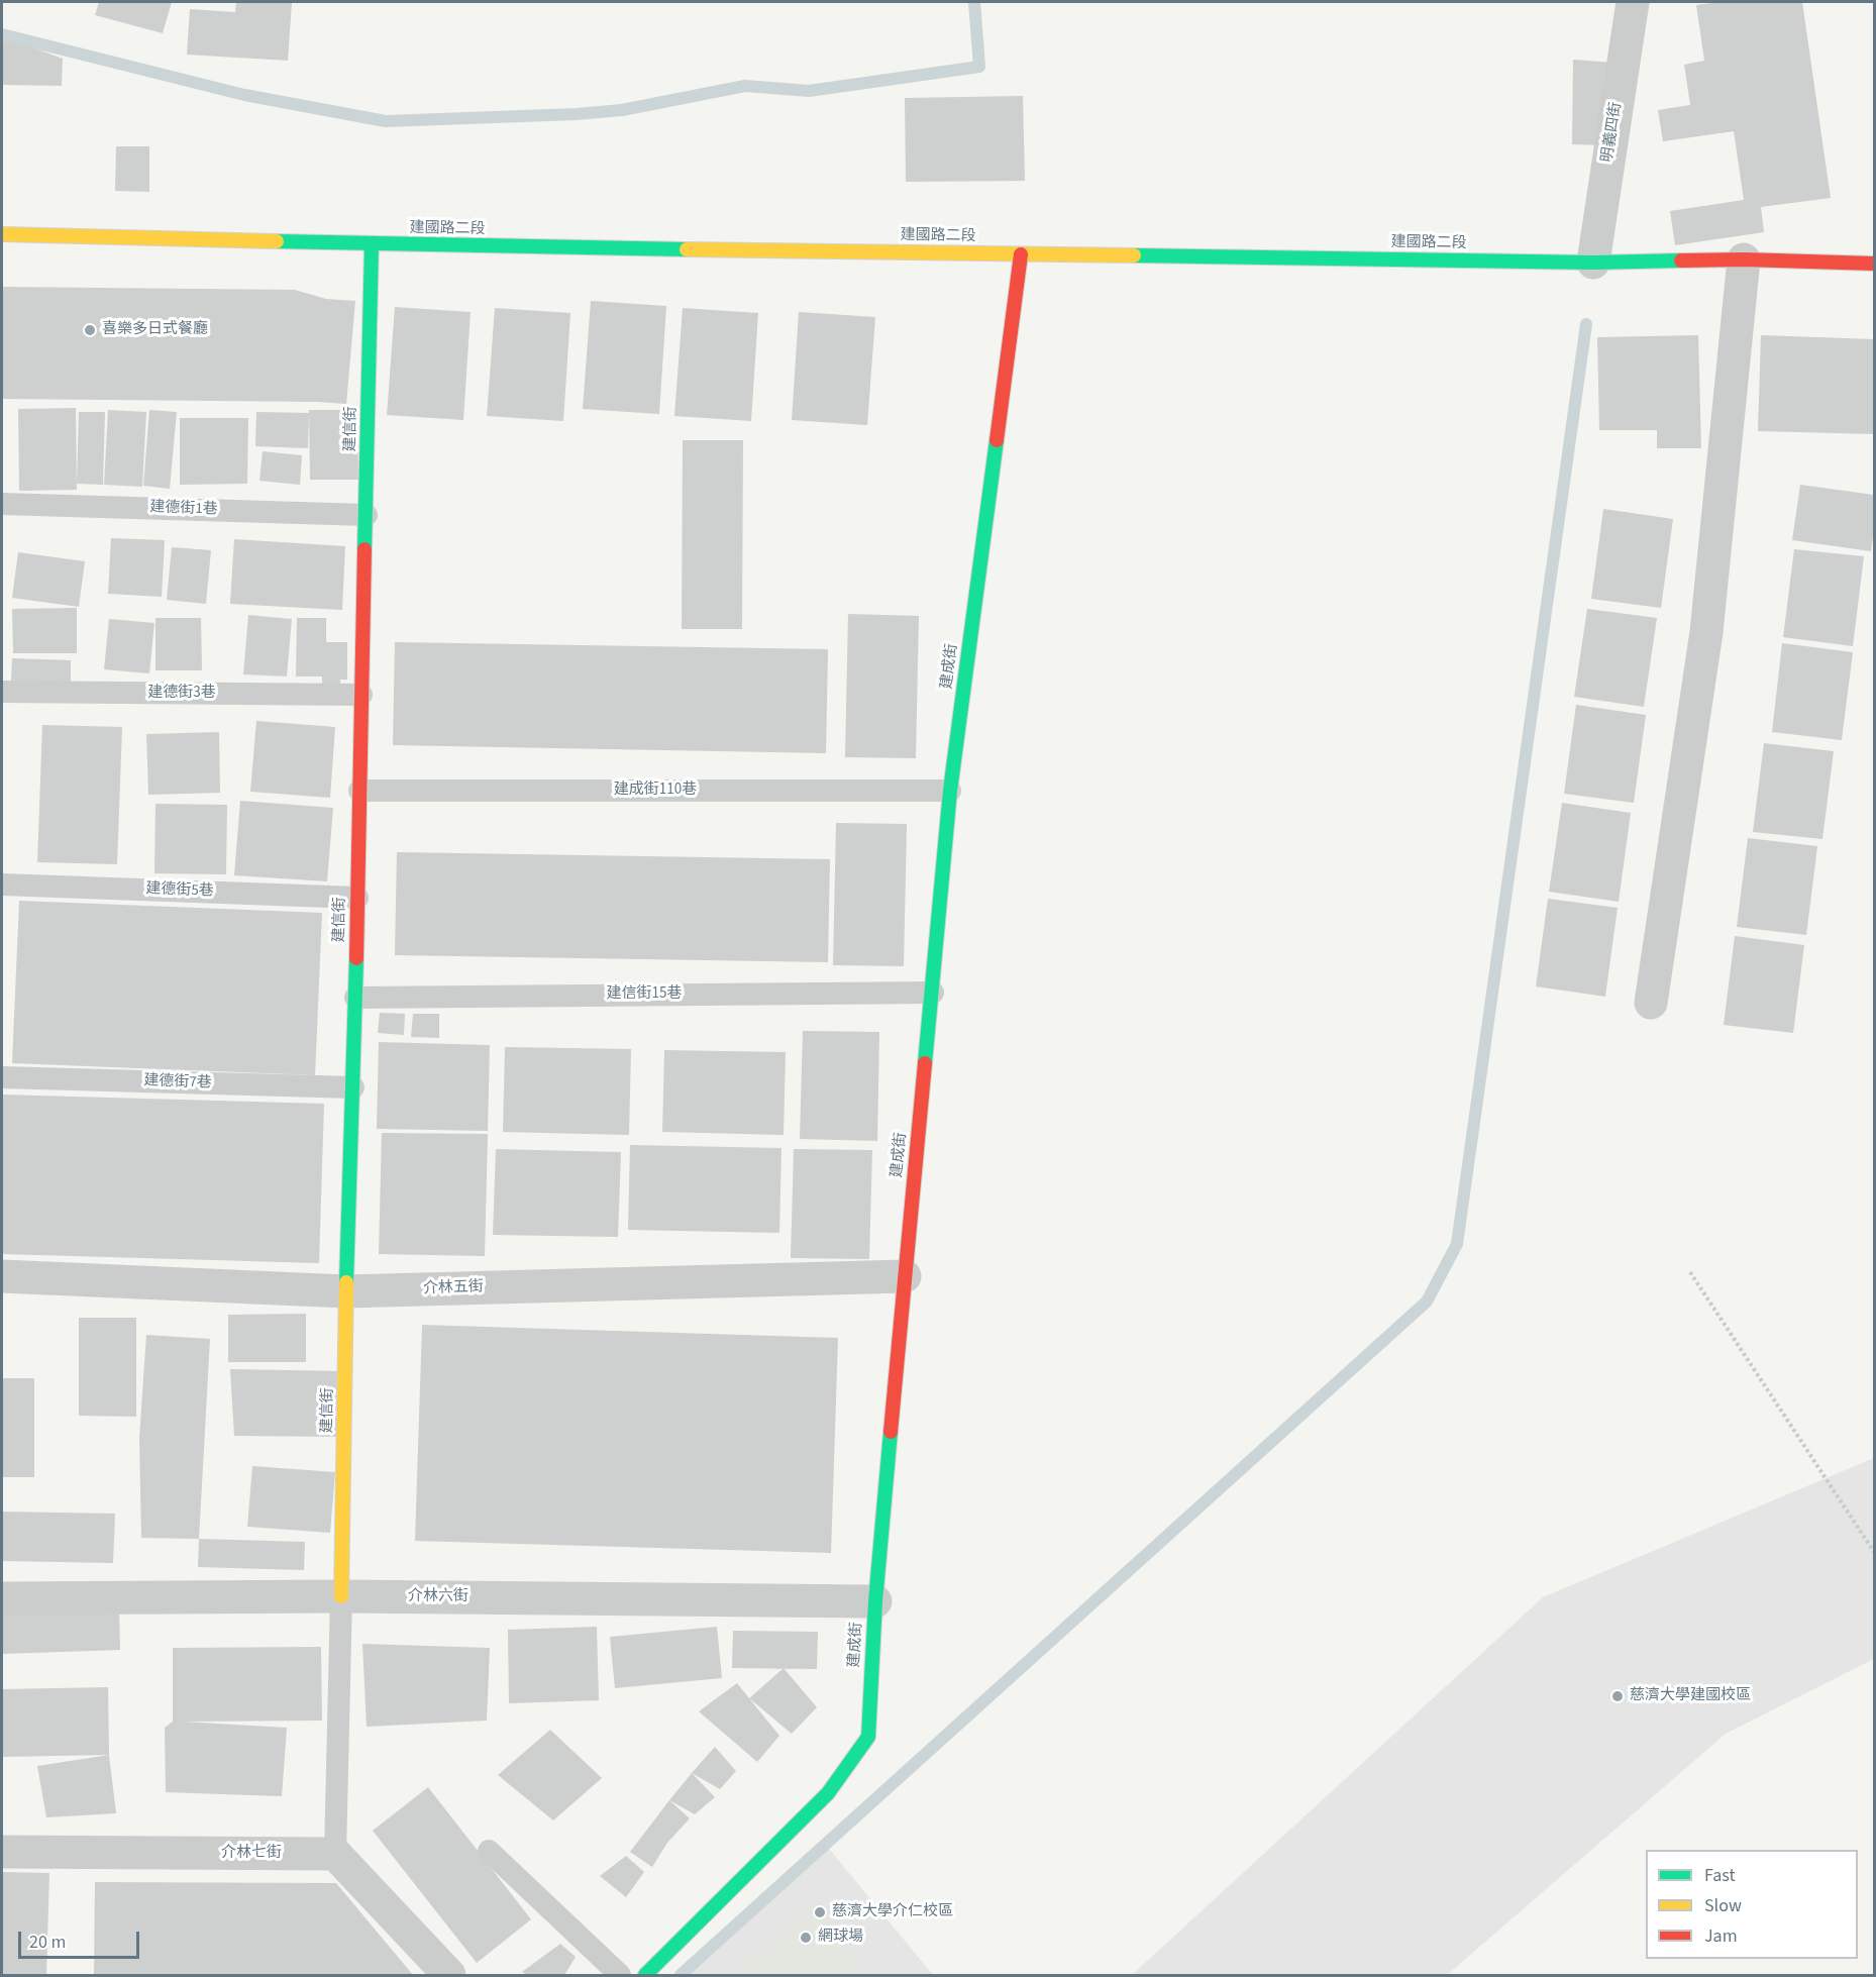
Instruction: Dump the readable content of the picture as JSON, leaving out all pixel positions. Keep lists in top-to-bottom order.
{
  "streets": {
    "street": [
      "明義四街",
      "建國路二段",
      "建信街",
      "建成街",
      "介林五街",
      "介林六街",
      "介林七街"
    ],
    "lane": [
      "建德街1巷",
      "建德街3巷",
      "建成街110巷",
      "建德街5巷",
      "建信街15巷",
      "建德街7巷"
    ]
  },
  "crossings": [
    ["明義四街", "建國路二段"],
    ["建國路二段", "建信街"],
    ["建國路二段", "建成街"],
    ["建信街", "建德街1巷"],
    ["建信街", "建德街3巷"],
    ["建信街", "建成街110巷"],
    ["建信街", "建德街5巷"],
    ["建信街", "建信街15巷"],
    ["建信街", "建德街7巷"],
    ["建信街", "介林五街"],
    ["建信街", "介林六街"],
    ["建成街", "建成街110巷"],
    ["建成街", "建信街15巷"],
    ["建成街", "介林五街"],
    ["建成街", "介林六街"]
  ],
  "places": [
    "喜樂多日式餐廳",
    "慈濟大學建國校區",
    "慈濟大學介仁校區",
    "網球場"
  ],
  "legend": ["Fast", "Slow", "Jam"],
  "scale_bar": "20 m"
}
